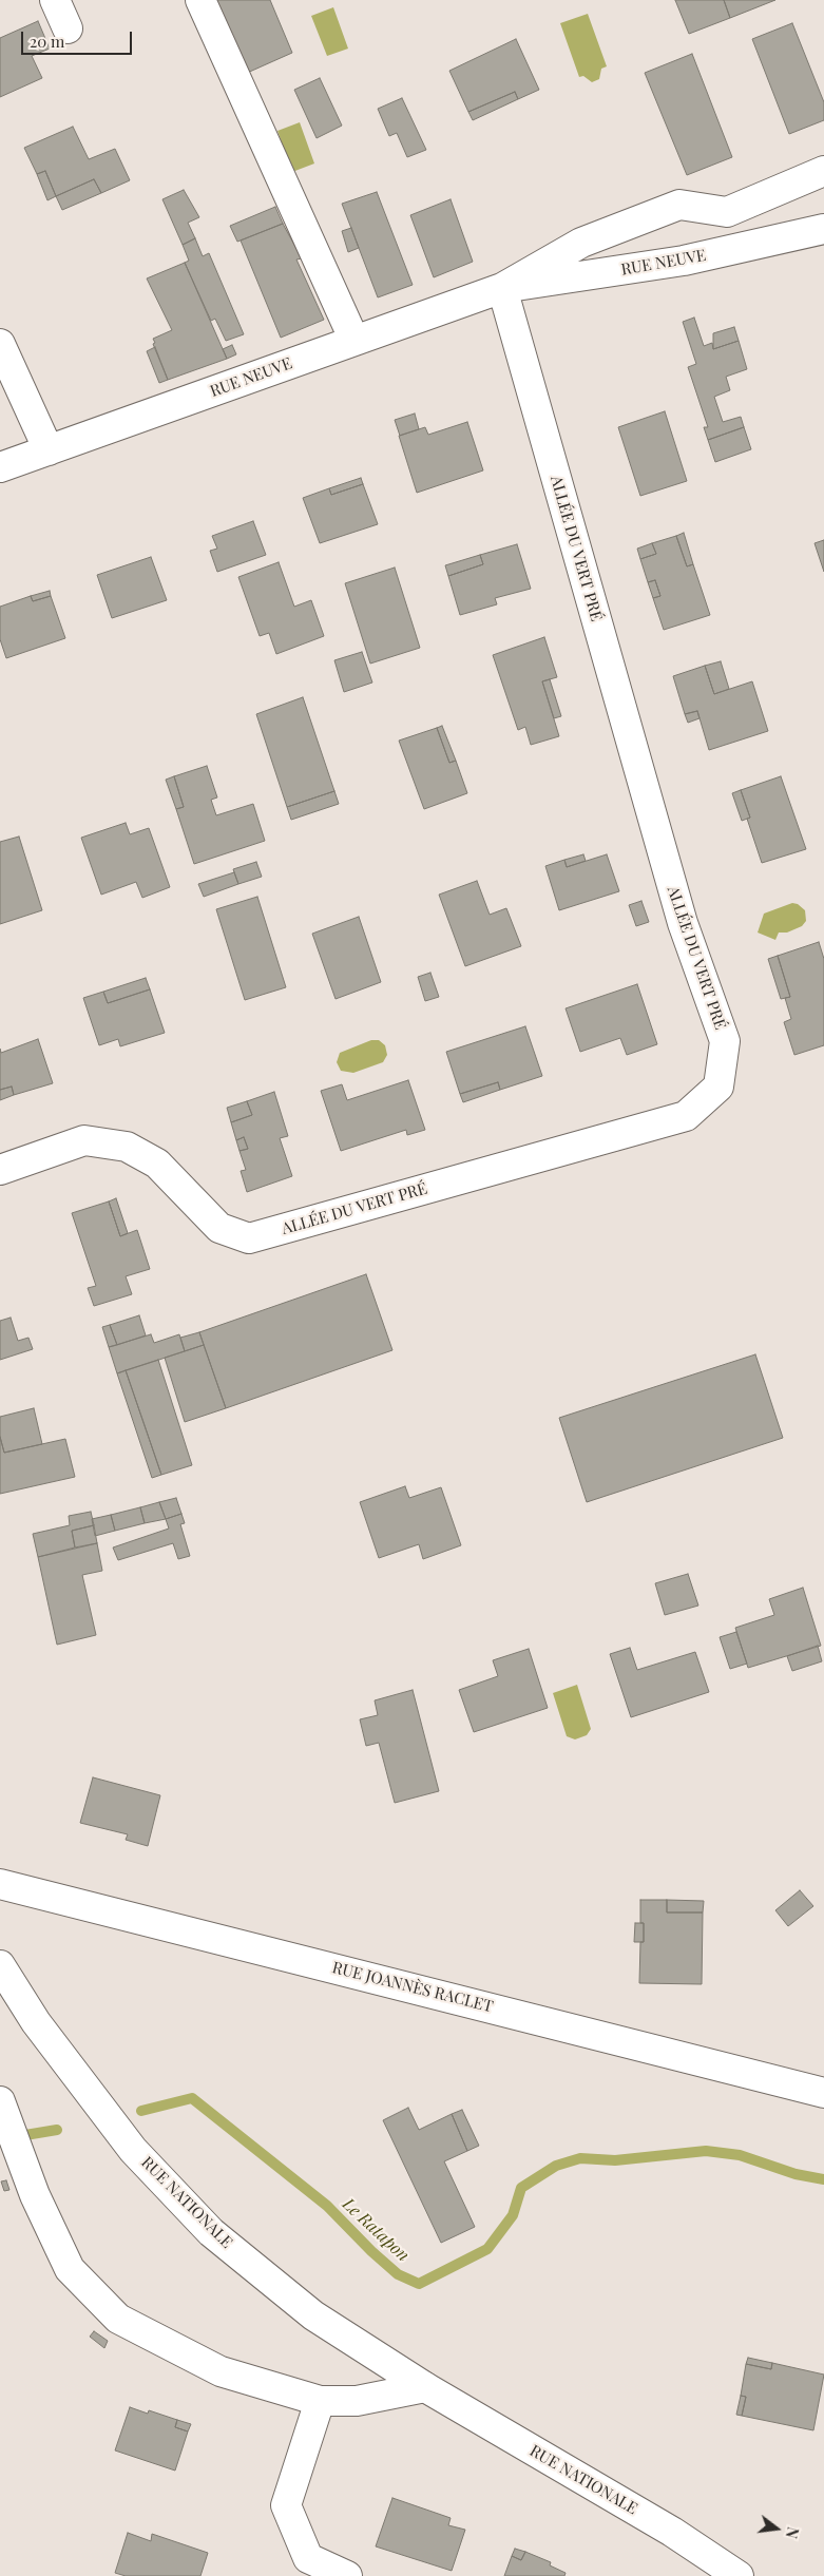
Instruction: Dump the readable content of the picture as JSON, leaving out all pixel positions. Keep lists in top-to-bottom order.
{
  "streets": {
    "street": [
      "RUE NEUVE",
      "ALLÉE DU VERT PRÉ",
      "RUE JOANNÈS RACLET",
      "RUE NATIONALE"
    ]
  },
  "crossings": [
    ["RUE NEUVE", "ALLÉE DU VERT PRÉ"]
  ],
  "water": ["Le Ratapon"],
  "scale_bar": "20 m",
  "north": "right"
}
